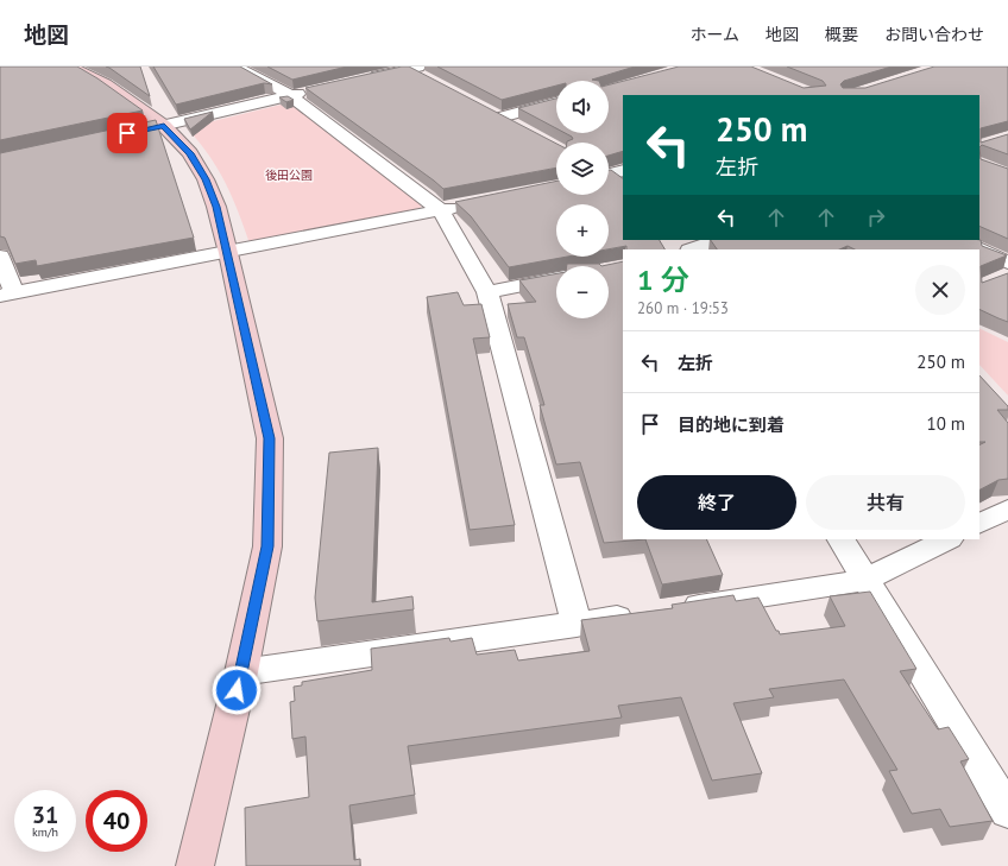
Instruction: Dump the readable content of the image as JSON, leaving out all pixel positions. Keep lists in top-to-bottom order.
{
  "parks": ["後田公園"],
  "page": {
    "header": "地図",
    "nav": [
      "ホーム",
      "地図",
      "概要",
      "お問い合わせ"
    ],
    "map_buttons": ["+", "−"],
    "turn": ["250 m", "左折"],
    "heading": ["1 分", "260 m · 19:53"],
    "list": [
      {
        "name": "左折",
        "value": "250 m"
      },
      {
        "name": "目的地に到着",
        "value": "10 m"
      }
    ],
    "buttons": ["終了", "共有"],
    "speed": "31 km/h",
    "limit": "40"
  }
}
